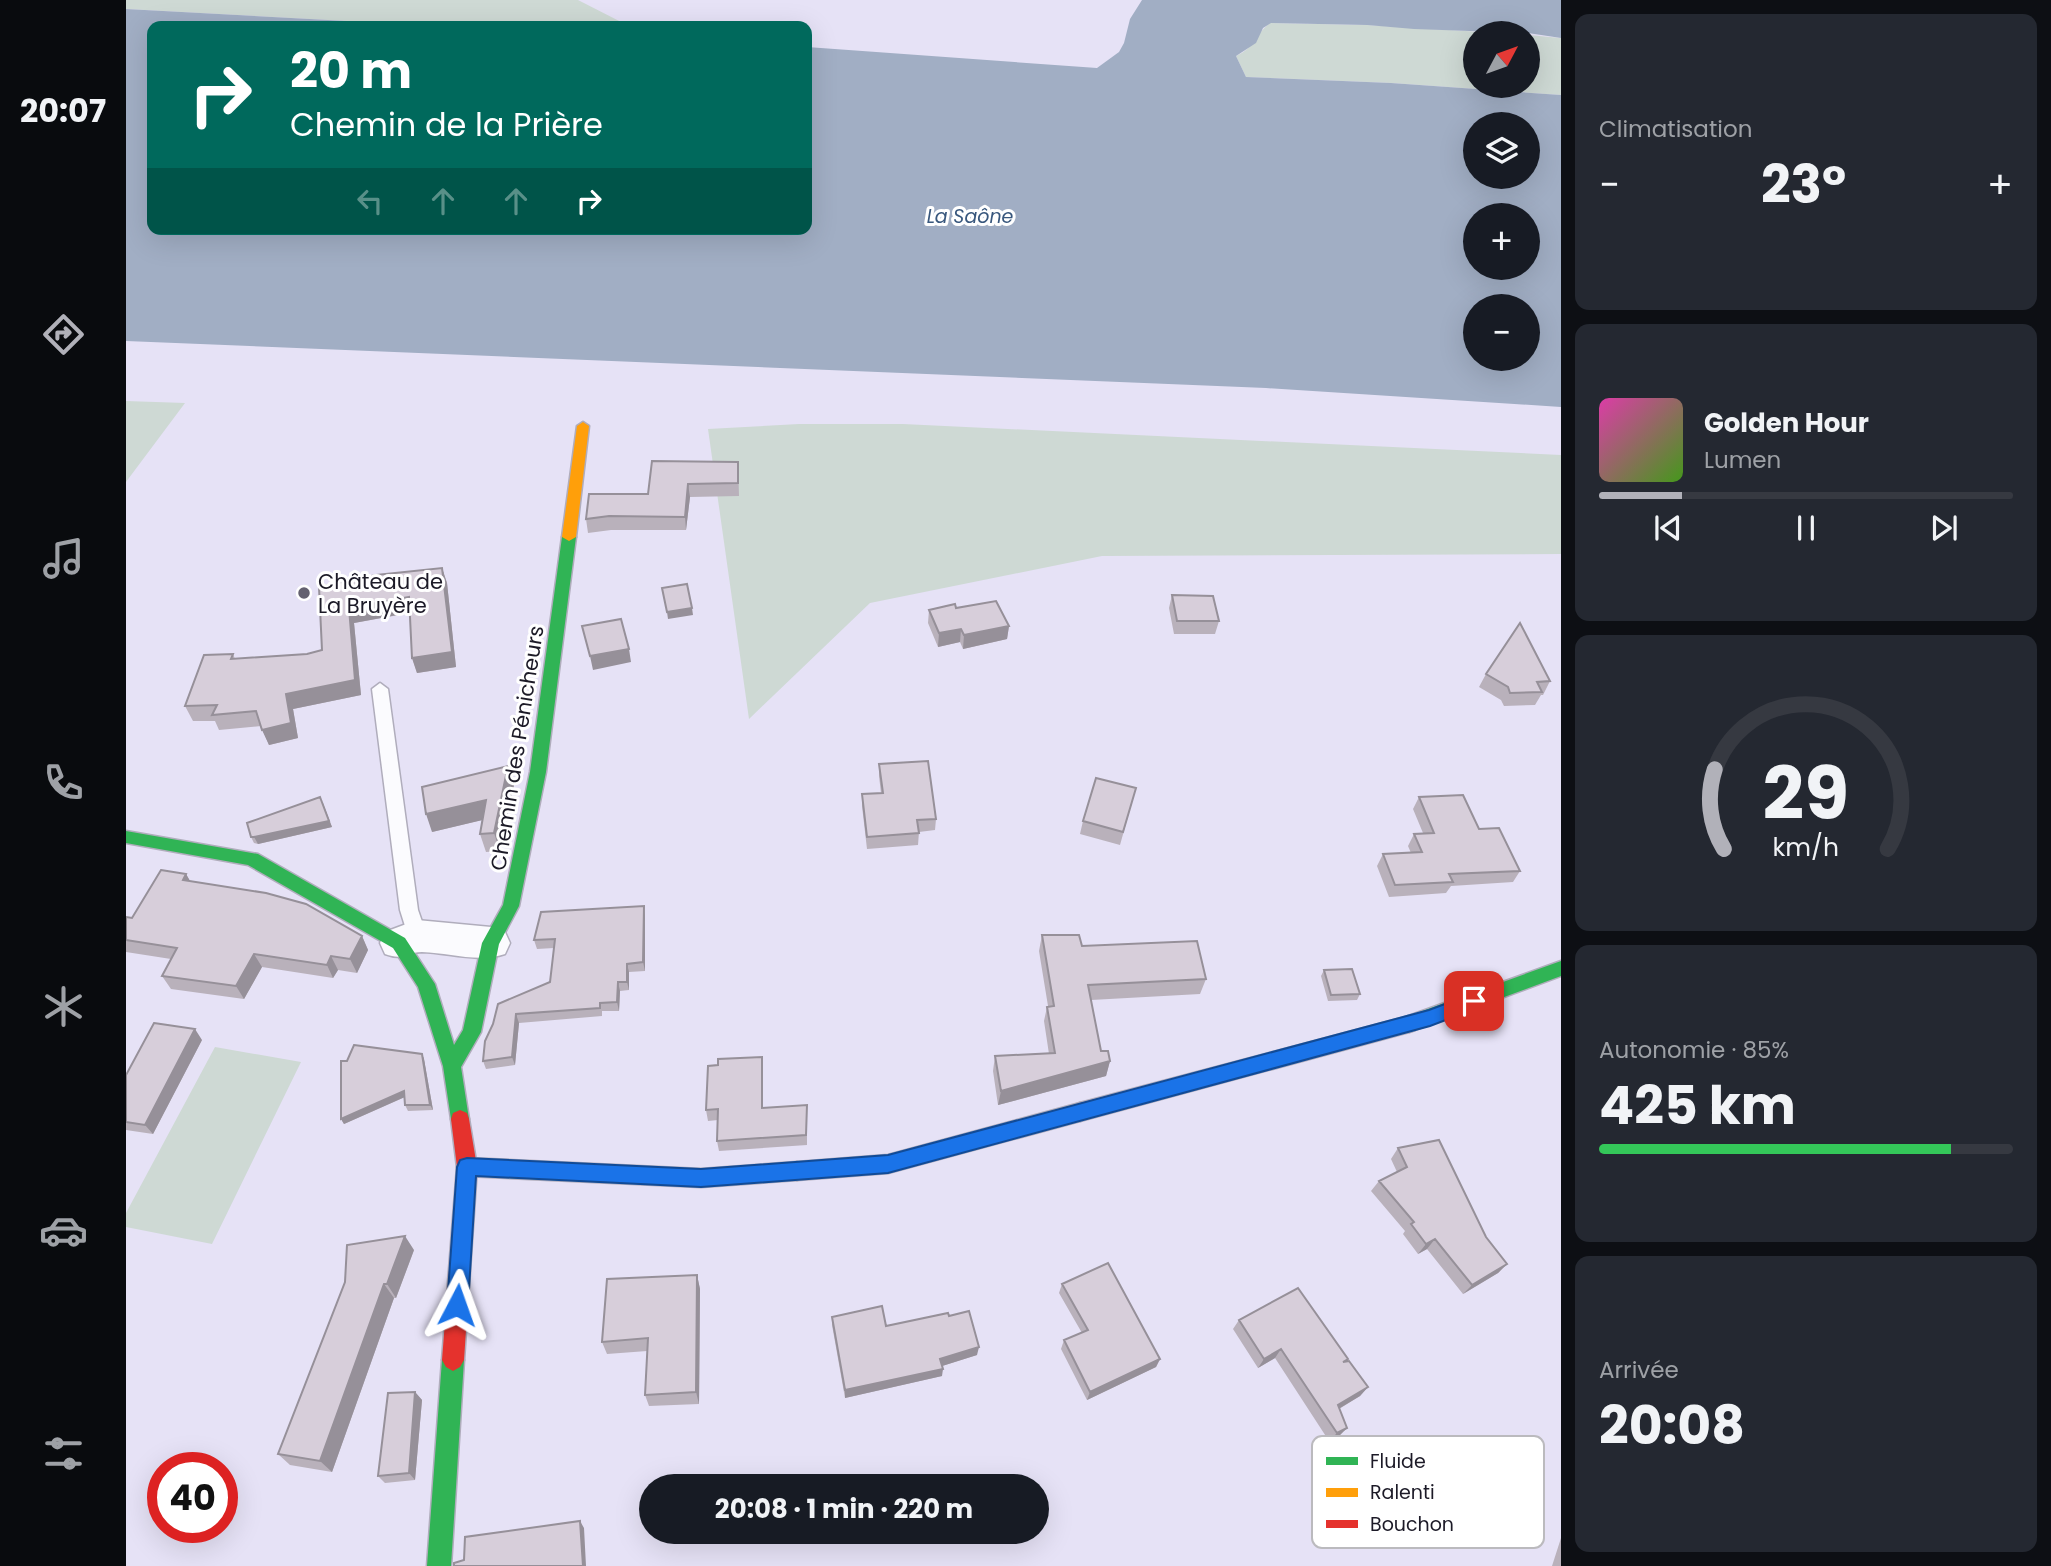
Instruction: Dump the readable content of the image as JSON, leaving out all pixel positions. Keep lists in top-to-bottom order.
{
  "streets": {
    "street": ["Chemin des Pénicheurs"]
  },
  "water": ["La Saône"],
  "places": ["Château de La Bruyère"],
  "legend": ["Fluide", "Ralenti", "Bouchon"],
  "north": "top right",
  "page": {
    "tabs": "20:07",
    "tile": [
      "Climatisation",
      ["Autonomie · 85%", "425 km"],
      ["Arrivée", "20:08"]
    ],
    "map_buttons": ["+", "−"],
    "turn": ["20 m", "Chemin de la Prière"],
    "heat": ["−", "23°", "+"],
    "song": ["Golden Hour", "Lumen"],
    "limit": "40",
    "trip": "20:08 · 1 min · 220 m",
    "gauge": ["29", "km/h"]
  }
}
